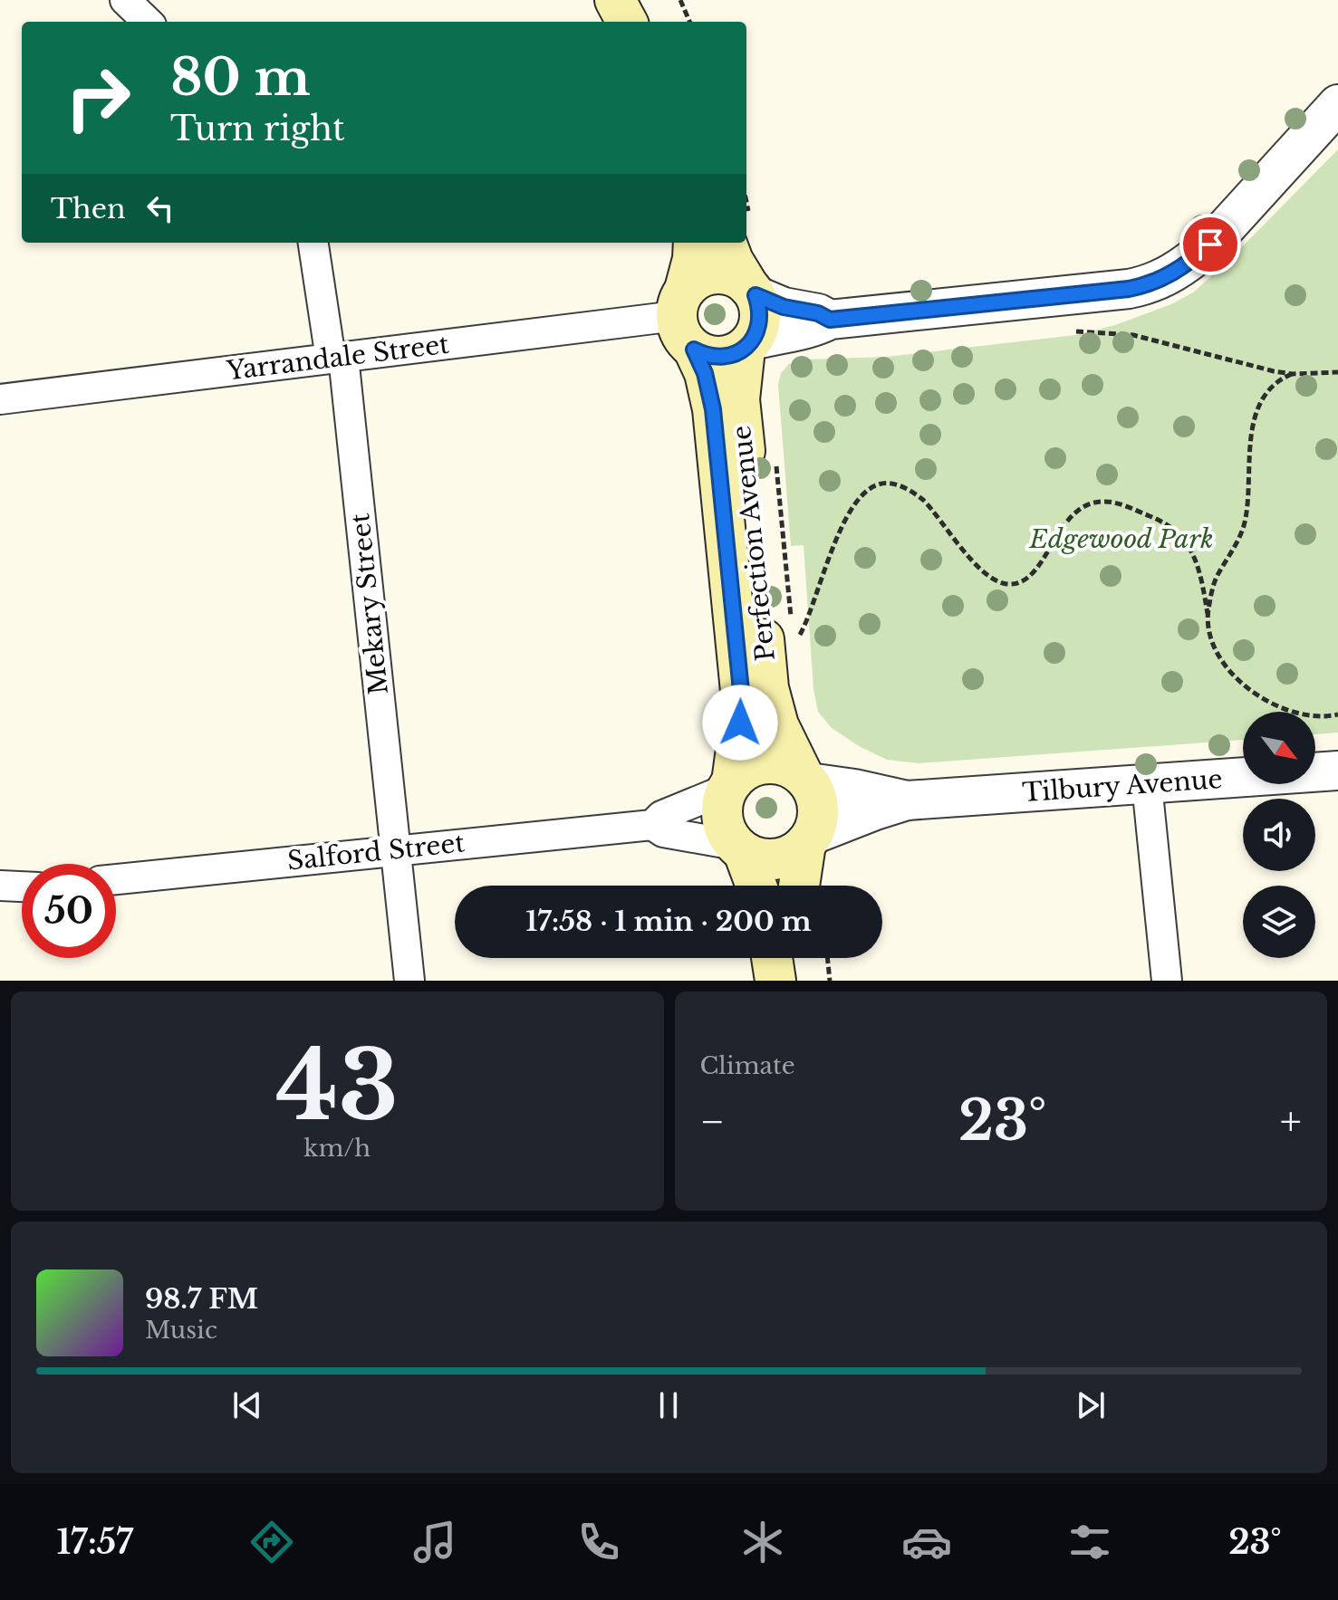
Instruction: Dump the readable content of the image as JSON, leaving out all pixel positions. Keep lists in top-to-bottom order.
{
  "streets": {
    "main road": ["Perfection Avenue"],
    "street": [
      "Yarrandale Street",
      "Mekary Street",
      "Tilbury Avenue",
      "Salford Street"
    ]
  },
  "crossings": [
    ["Yarrandale Street", "Perfection Avenue"],
    ["Yarrandale Street", "Mekary Street"],
    ["Perfection Avenue", "Tilbury Avenue"],
    ["Perfection Avenue", "Salford Street"],
    ["Mekary Street", "Salford Street"],
    ["Tilbury Avenue", "Salford Street"]
  ],
  "parks": ["Edgewood Park"],
  "north": "bottom right",
  "page": {
    "turn": ["80 m", "Turn right"],
    "then": "Then",
    "limit": "50",
    "trip": "17:58 · 1 min · 200 m",
    "tile": [
      ["43", "km/h"],
      "Climate"
    ],
    "heat": ["−", "23°", "+"],
    "song": ["98.7 FM", "Music"],
    "tabs": ["17:57", "23°"]
  }
}
